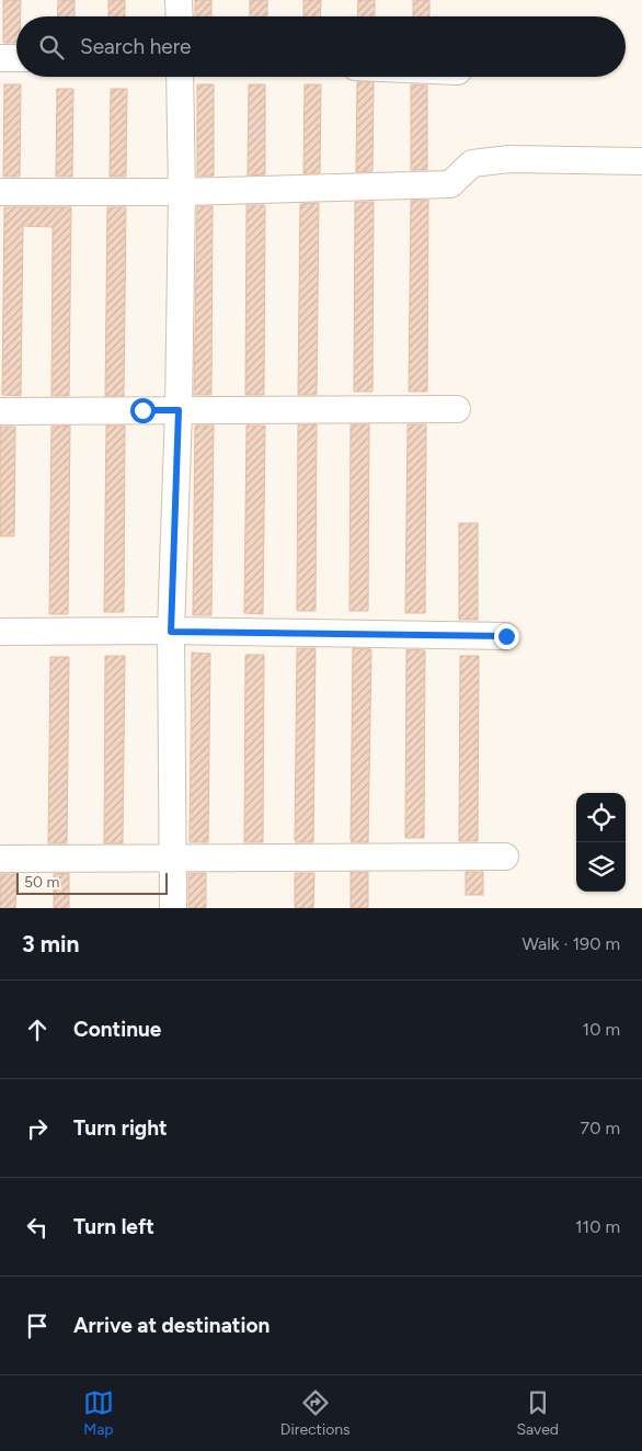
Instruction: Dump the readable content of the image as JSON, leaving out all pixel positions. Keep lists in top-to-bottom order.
{
  "scale_bar": "50 m",
  "page": {
    "search": "Search here",
    "scale": "50 m",
    "heading": ["3 min", "Walk · 190 m"],
    "list": [
      ["Continue", "10 m"],
      ["Turn right", "70 m"],
      ["Turn left", "110 m"],
      "Arrive at destination"
    ],
    "nav": ["Map", "Directions", "Saved"]
  }
}
